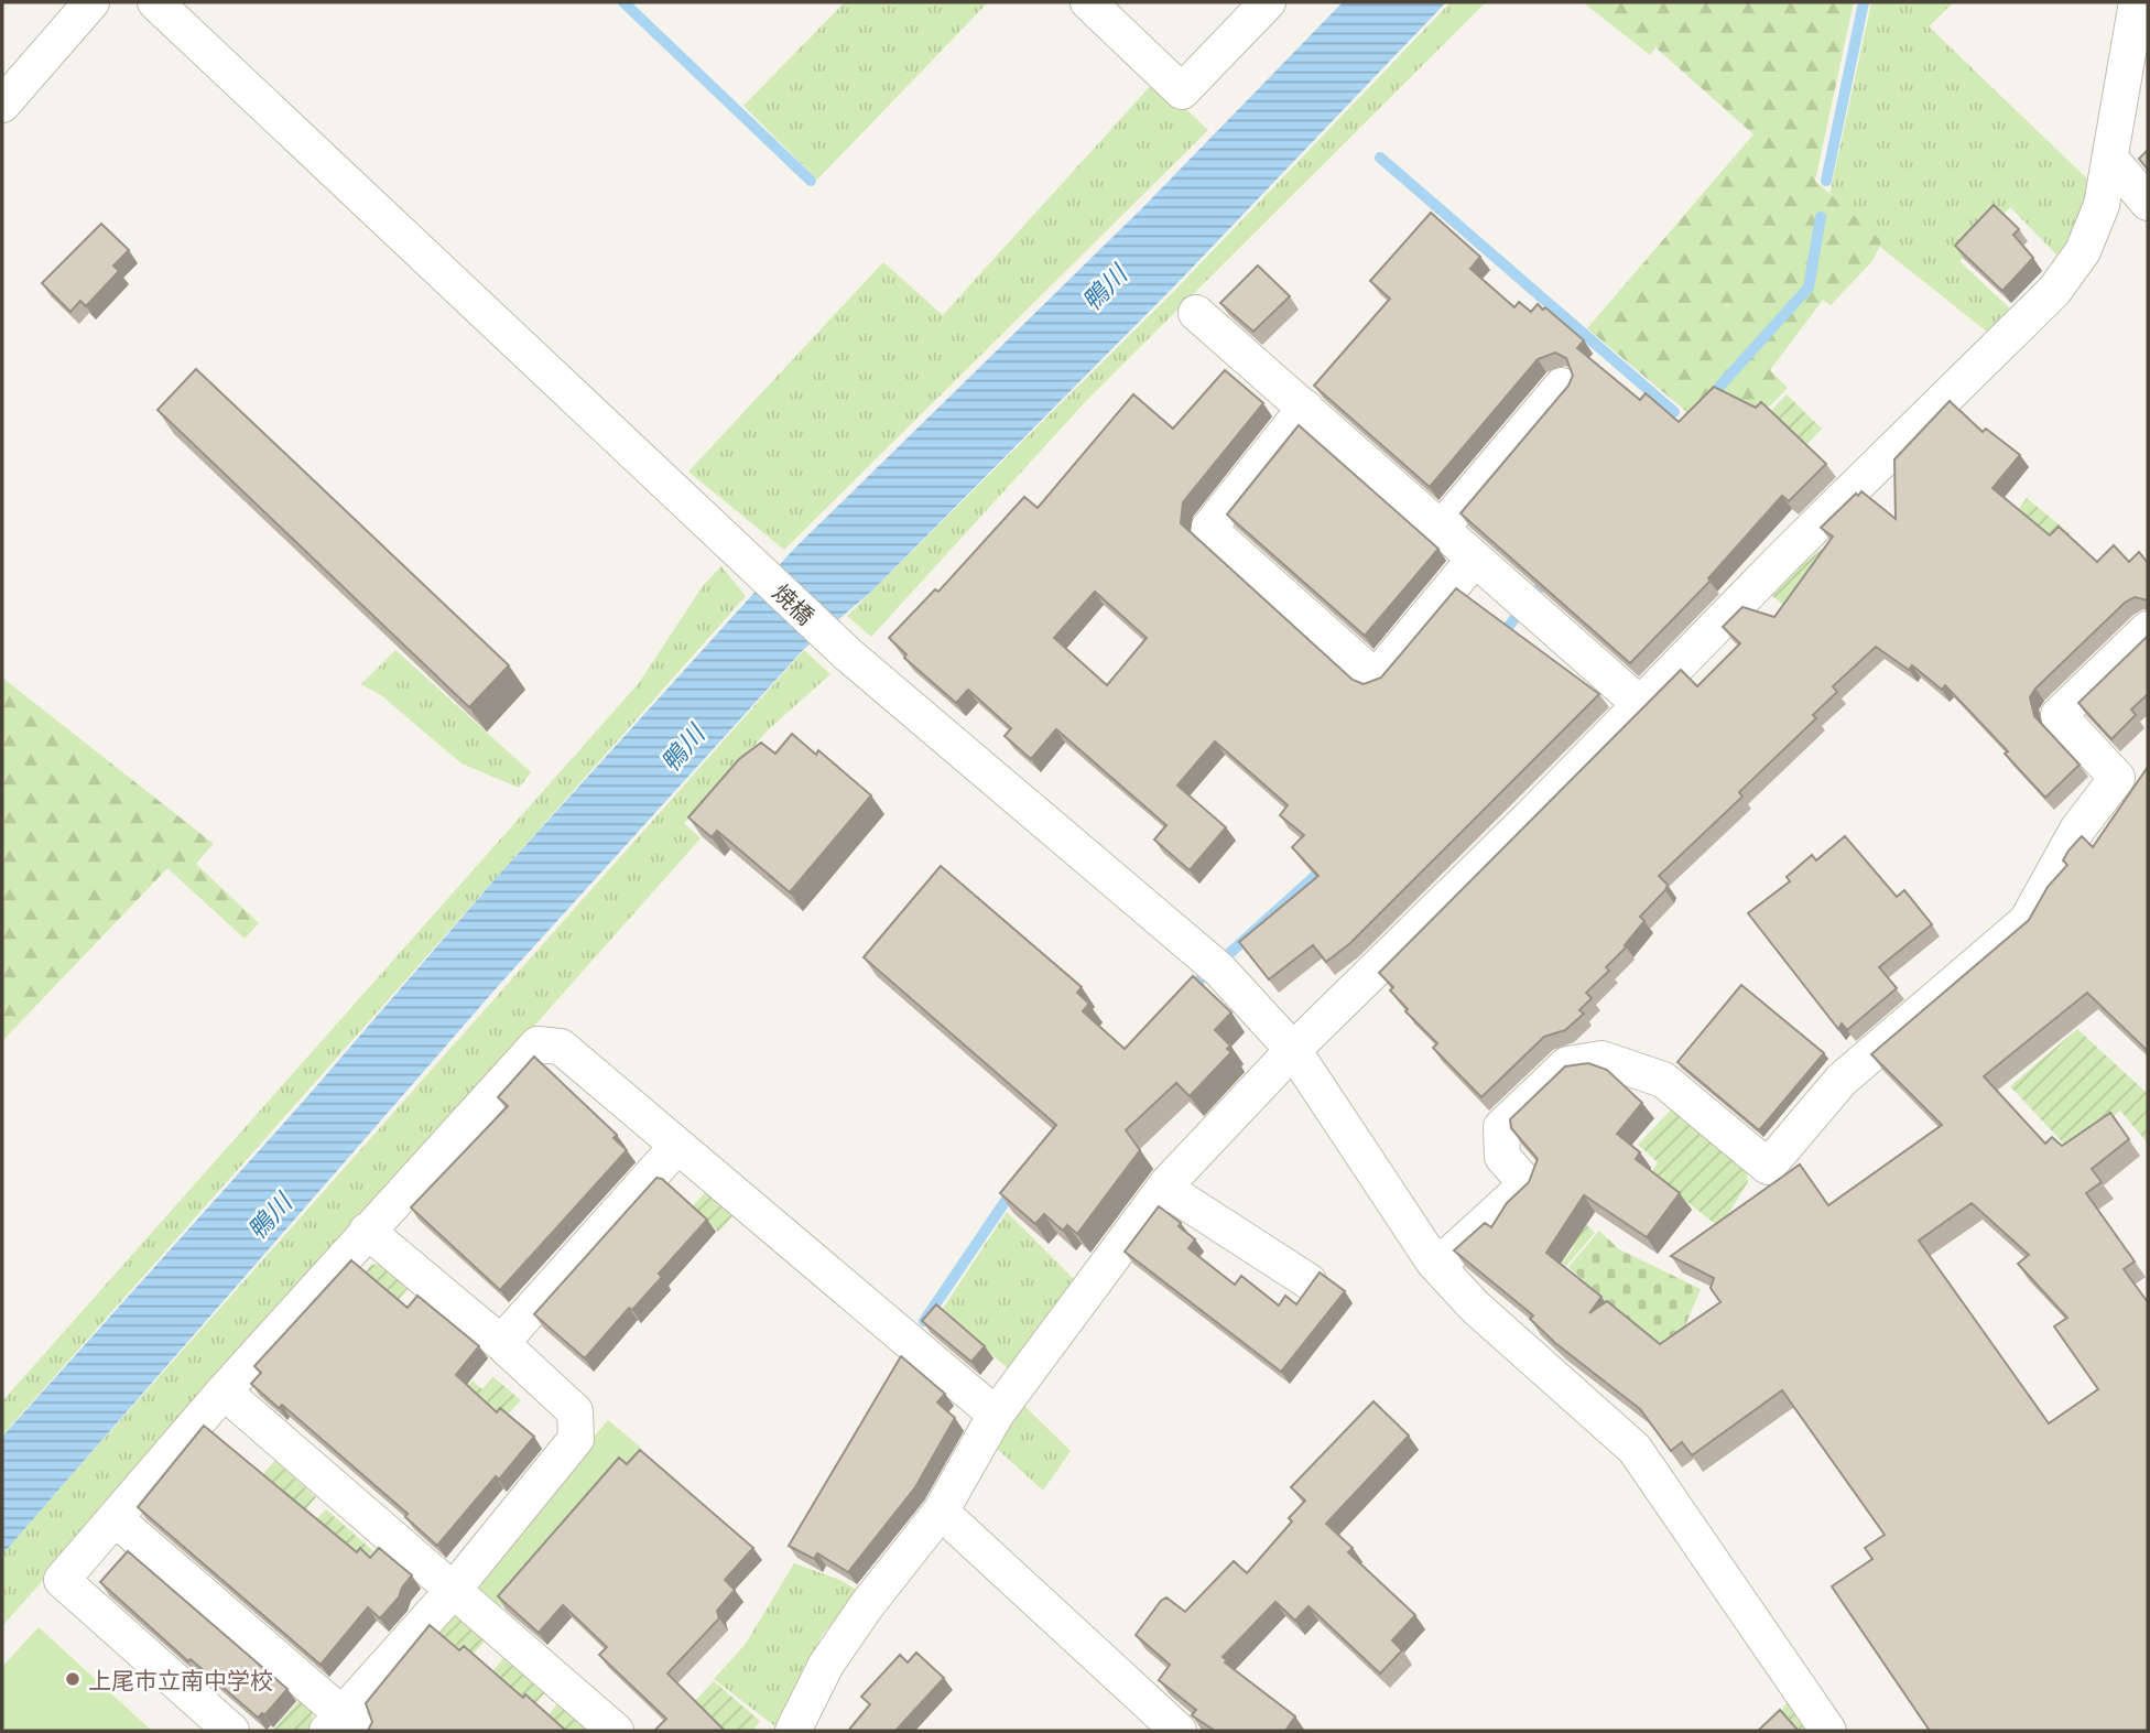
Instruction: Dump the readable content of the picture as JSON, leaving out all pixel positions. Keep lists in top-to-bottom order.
{
  "streets": {
    "street": ["焼橋"]
  },
  "water": ["鴨川"],
  "places": ["上尾市立南中学校"]
}
